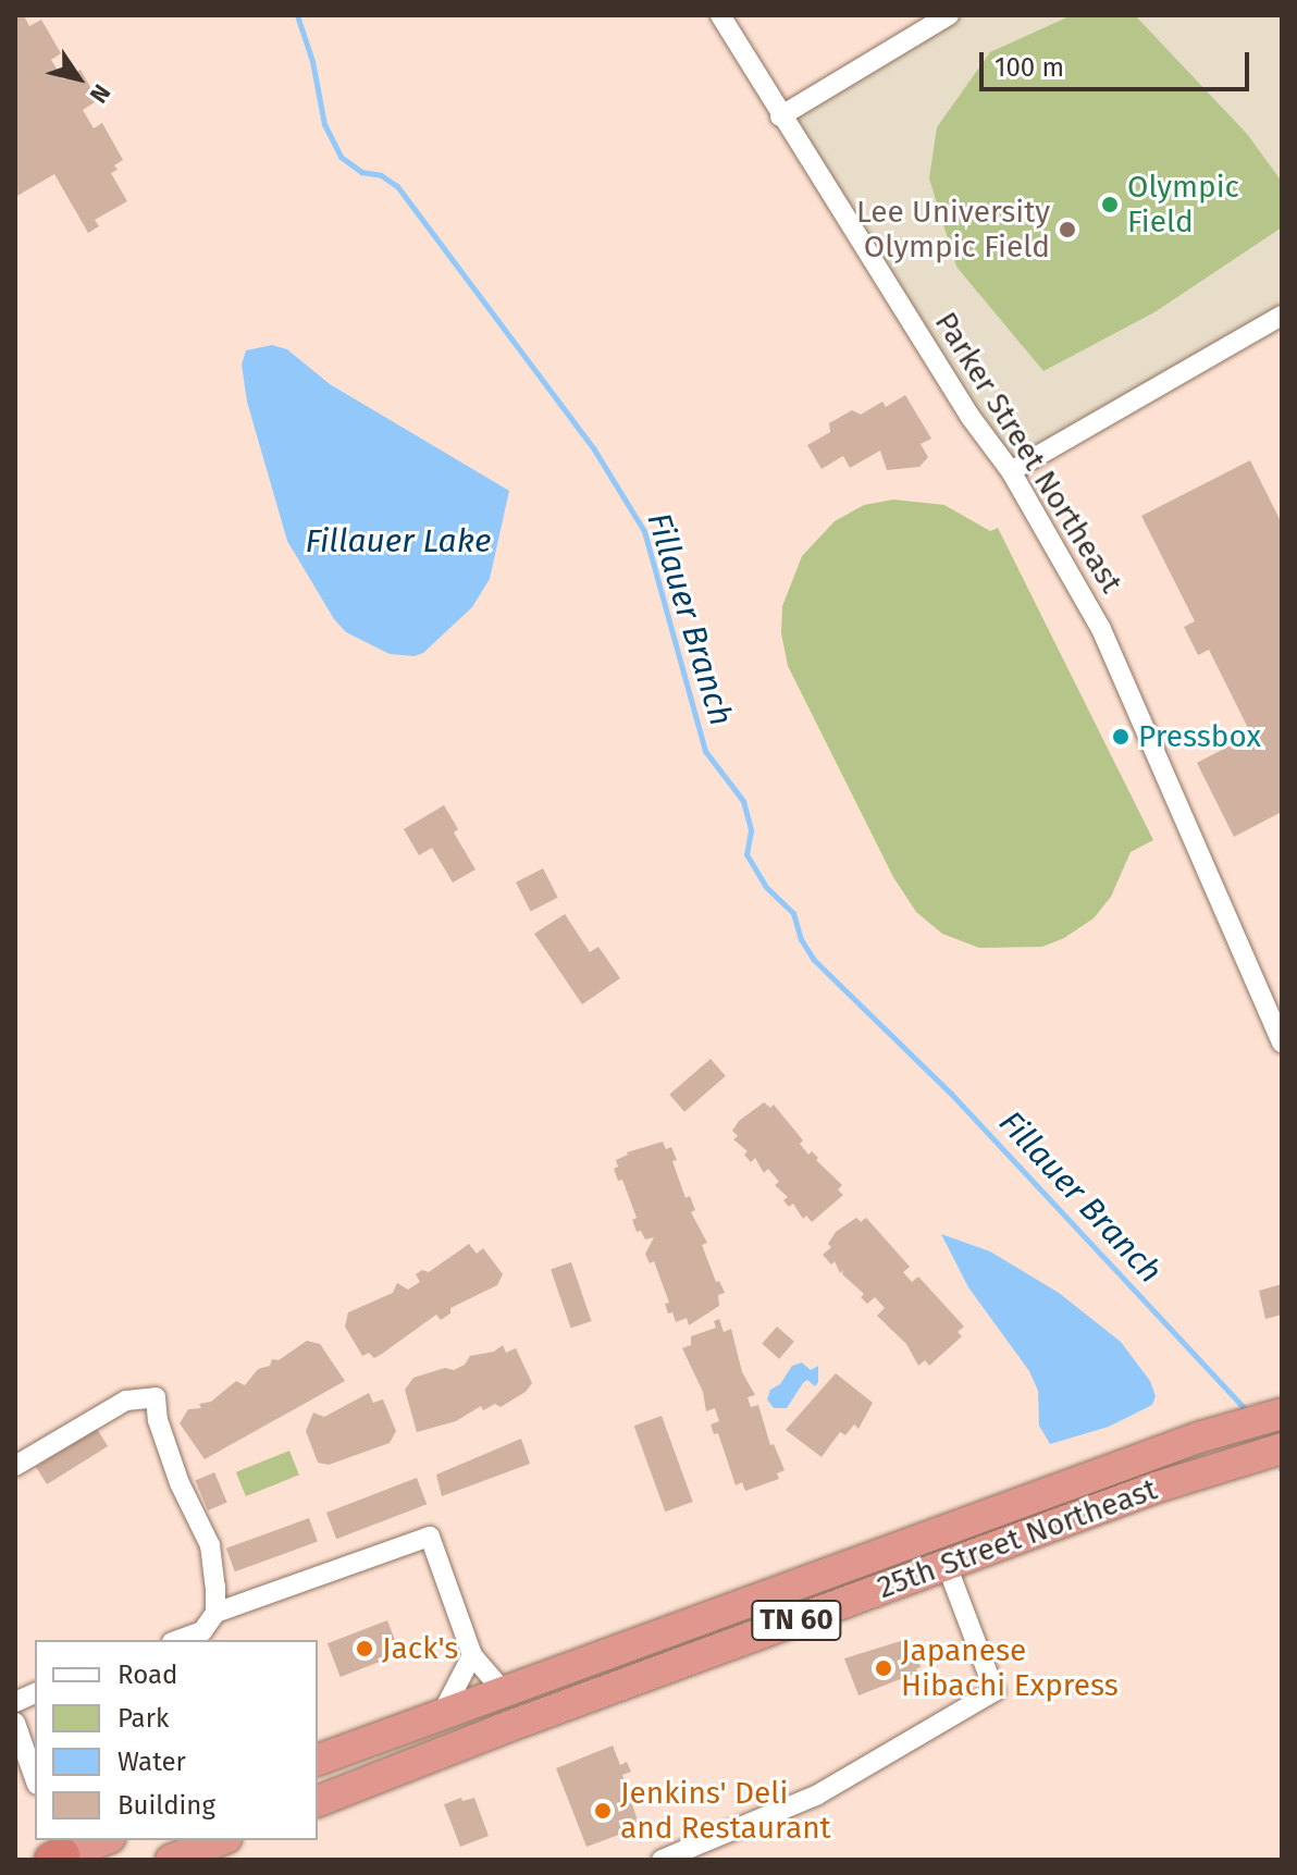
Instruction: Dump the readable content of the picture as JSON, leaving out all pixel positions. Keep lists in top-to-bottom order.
{
  "streets": {
    "highway": ["25th Street Northeast", "TN 60"],
    "street": ["Parker Street Northeast"]
  },
  "water": ["Fillauer Lake", "Fillauer Branch"],
  "places": [
    "Olympic Field",
    "Lee University Olympic Field",
    "Pressbox",
    "Jack's",
    "Japanese Hibachi Express",
    "Jenkins' Deli and Restaurant"
  ],
  "legend": [
    "Road",
    "Park",
    "Water",
    "Building"
  ],
  "scale_bar": "100 m",
  "north": "bottom right"
}
